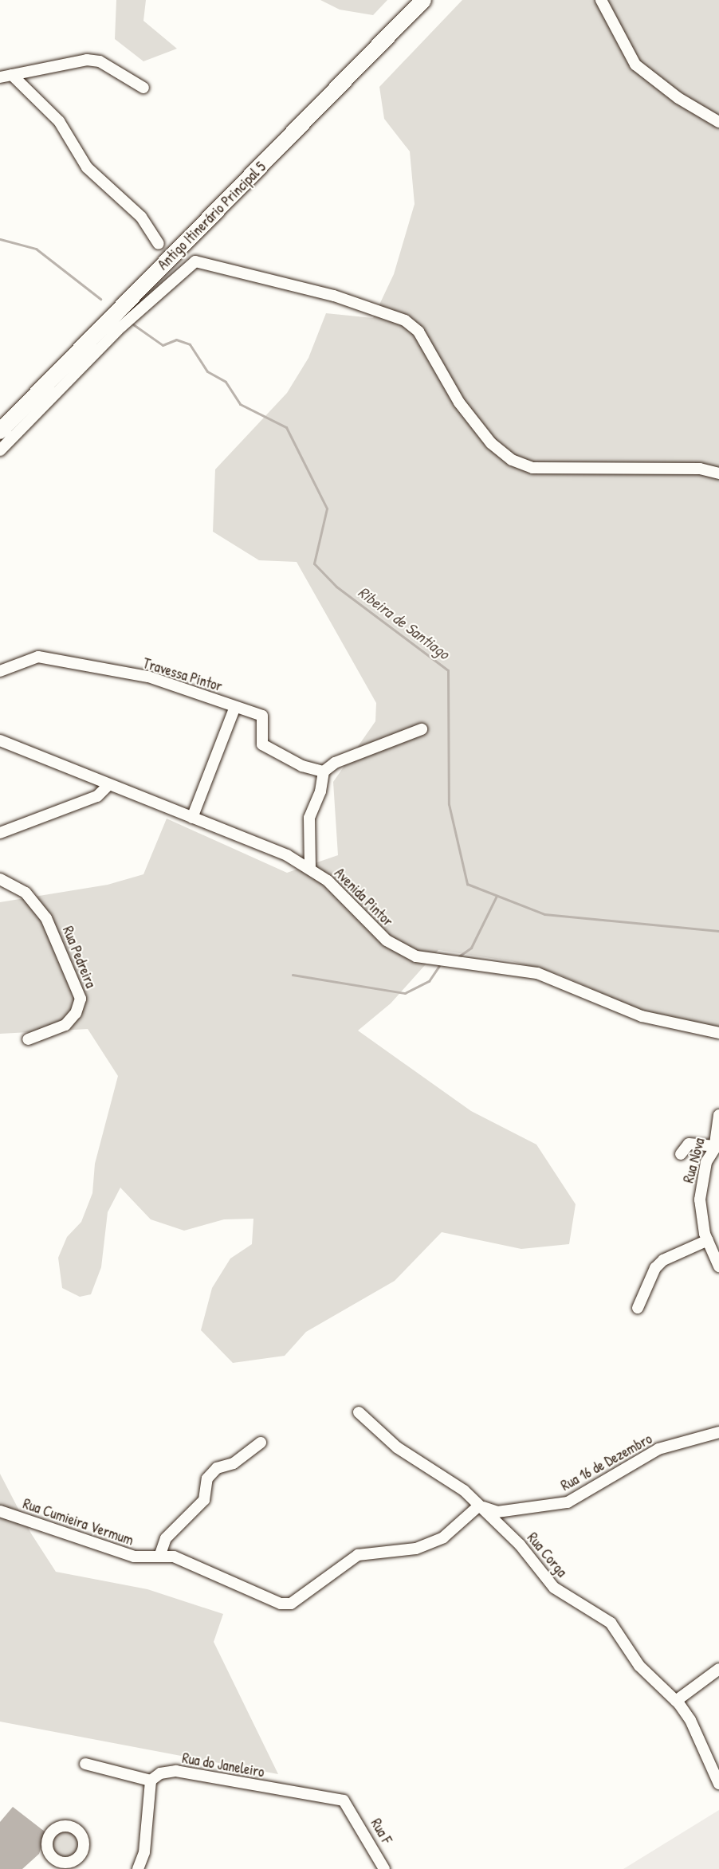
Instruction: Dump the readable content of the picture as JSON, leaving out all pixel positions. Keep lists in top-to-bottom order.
{
  "streets": {
    "highway": ["Antigo Itinerário Principal 5"],
    "street": [
      "Travessa Pintor",
      "Avenida Pintor",
      "Rua Pedreira",
      "Rua Nova",
      "Rua 16 de Dezembro",
      "Rua Cumieira Vermum",
      "Rua Corga",
      "Rua do Janeleiro",
      "Rua F"
    ]
  },
  "crossings": [
    ["Rua 16 de Dezembro", "Rua Cumieira Vermum"],
    ["Rua 16 de Dezembro", "Rua Corga"],
    ["Rua Cumieira Vermum", "Rua Corga"],
    ["Rua do Janeleiro", "Rua F"]
  ],
  "water": ["Ribeira de Santiago"]
}
